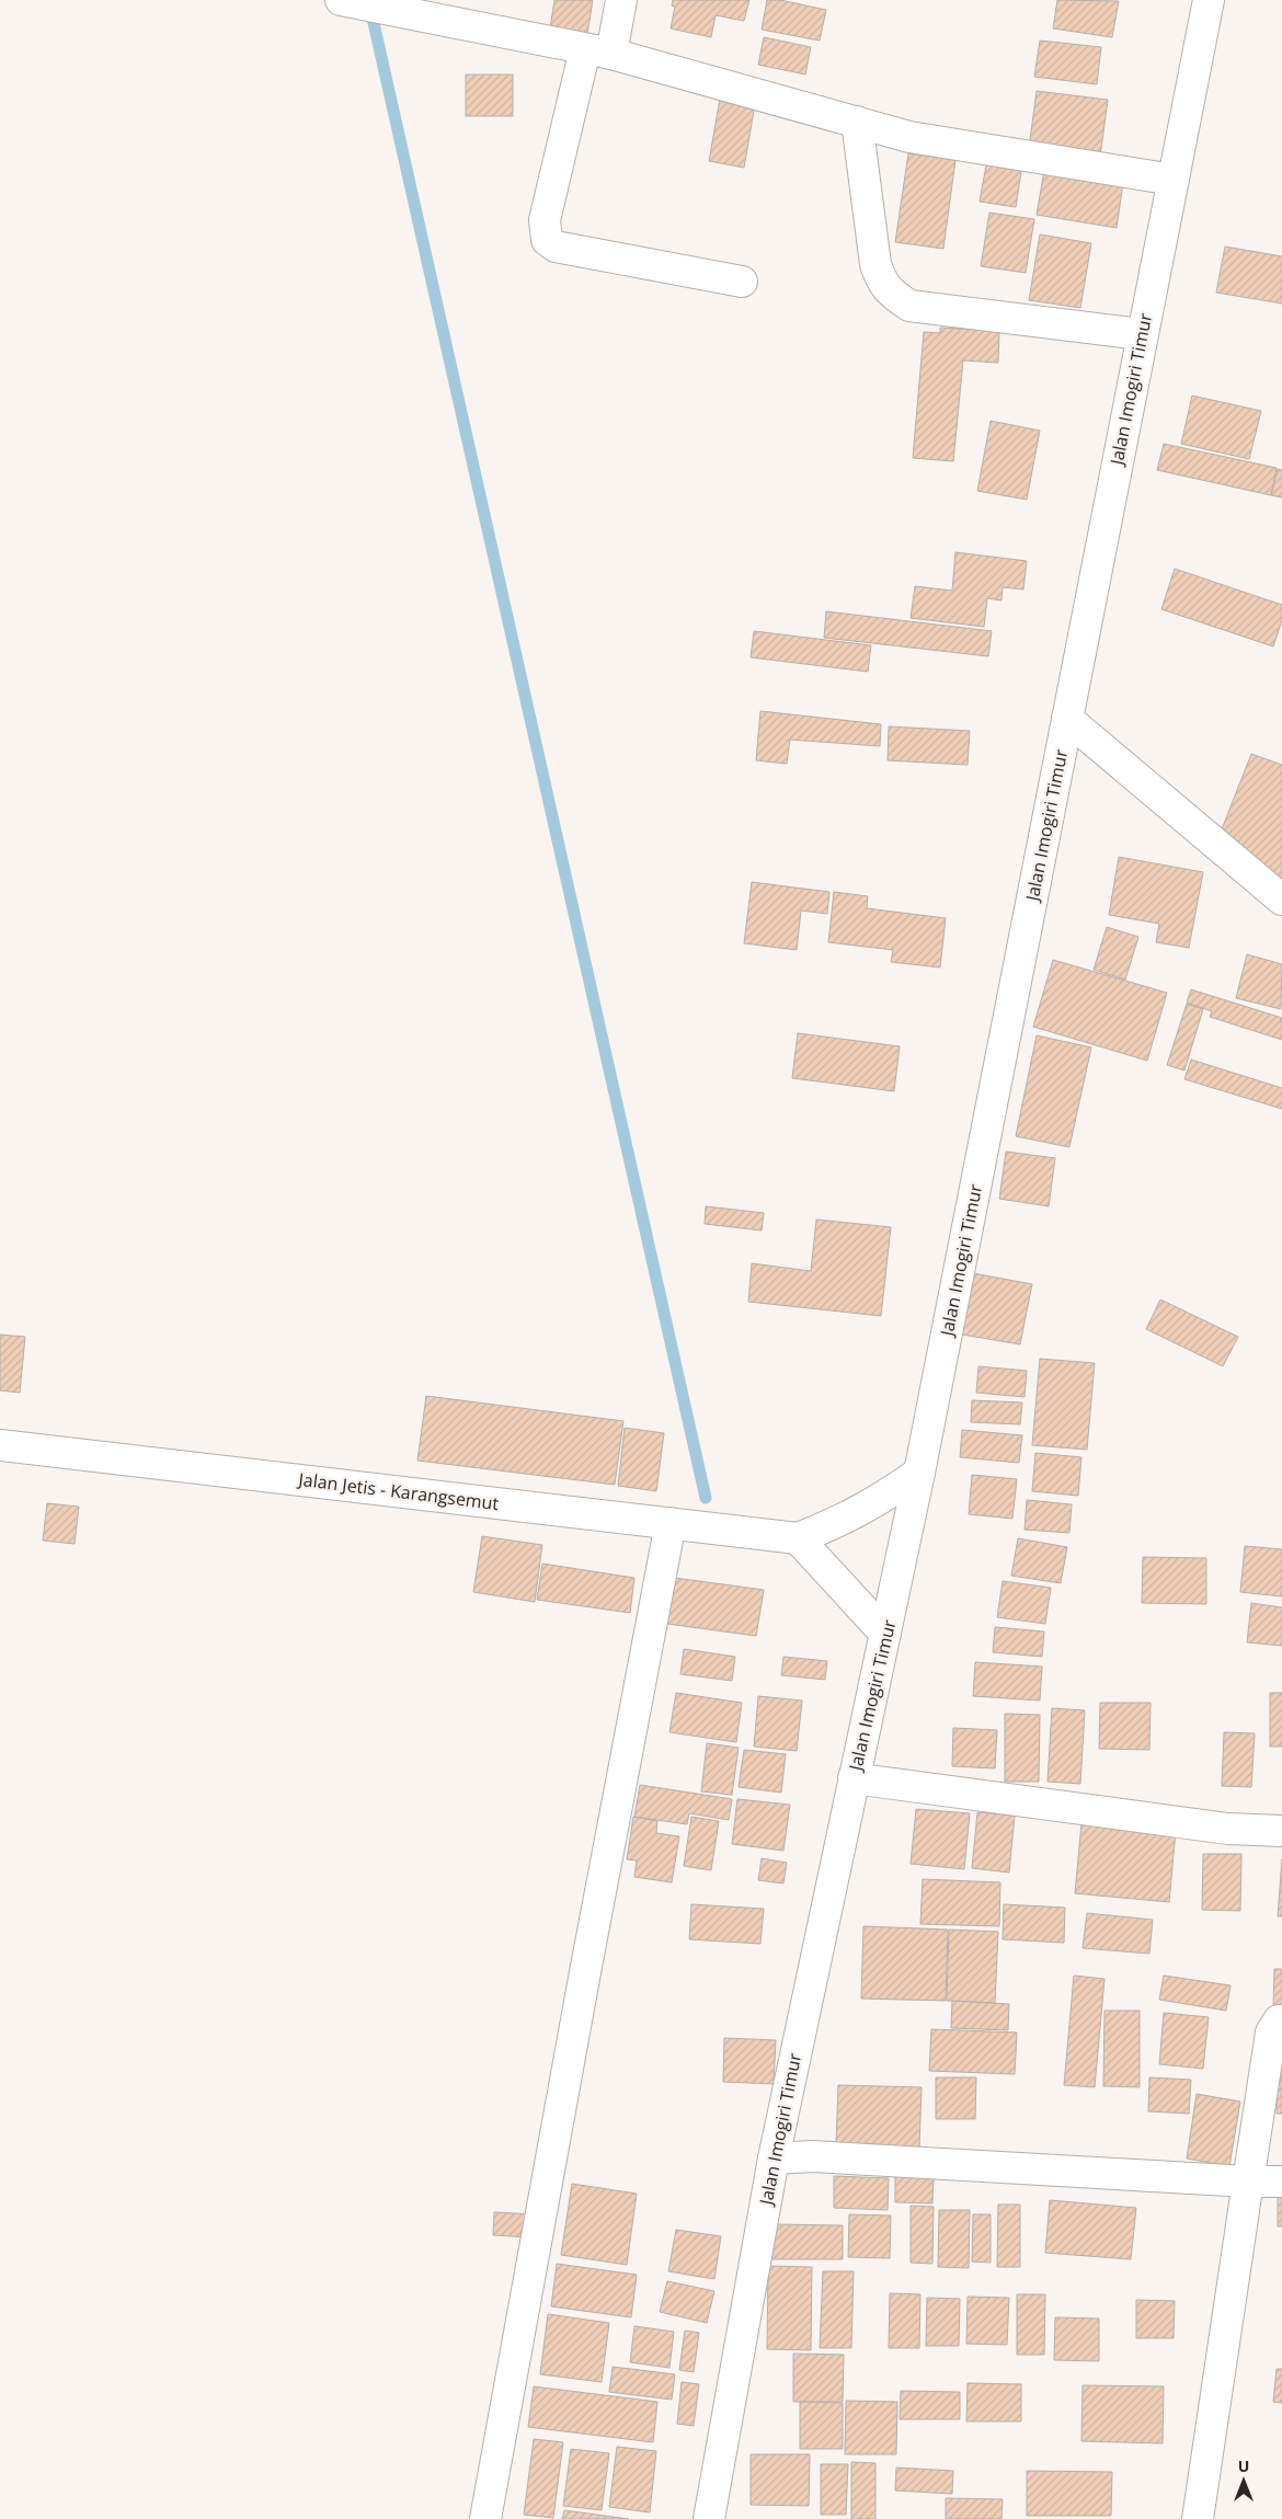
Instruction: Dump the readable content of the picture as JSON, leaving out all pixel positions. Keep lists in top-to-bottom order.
{
  "streets": {
    "street": ["Jalan Imogiri Timur", "Jalan Jetis - Karangsemut"]
  },
  "north": "top"
}
